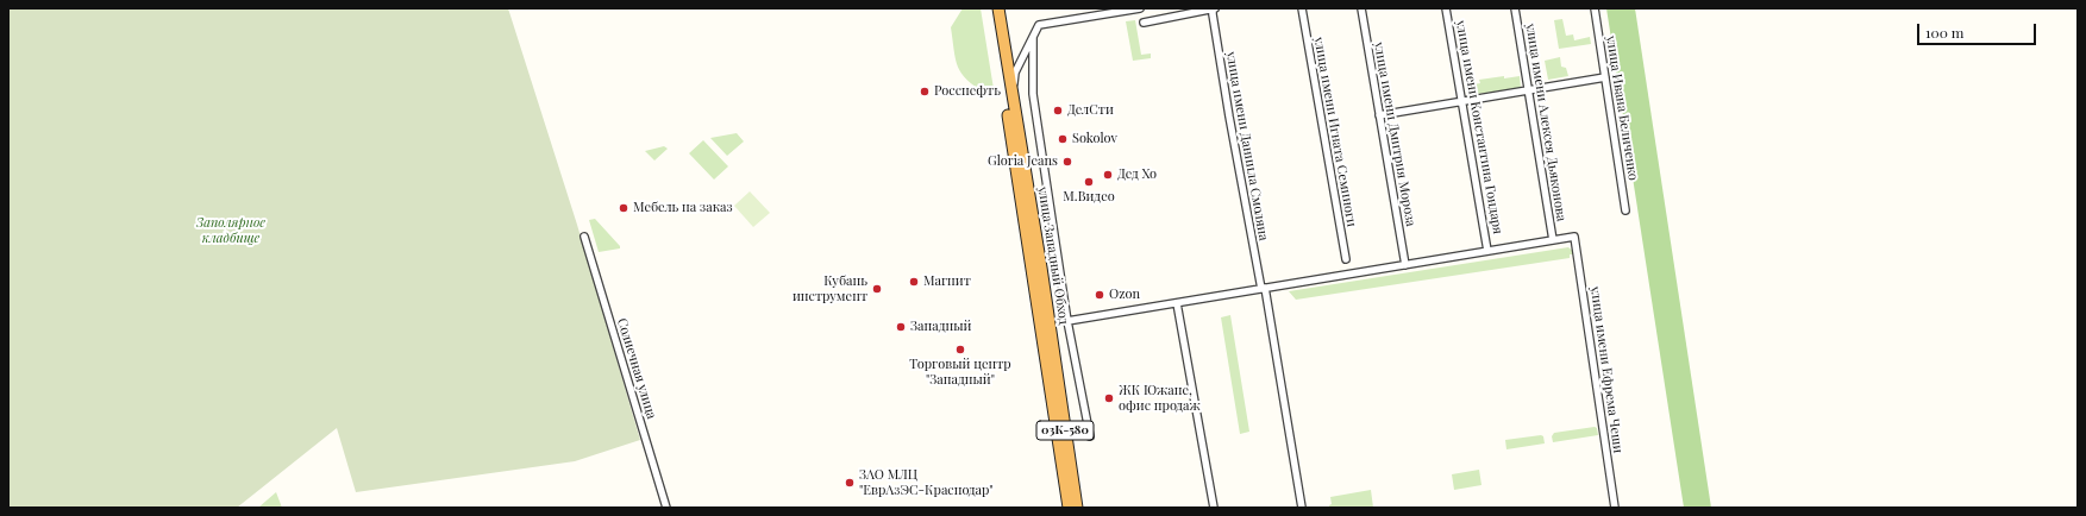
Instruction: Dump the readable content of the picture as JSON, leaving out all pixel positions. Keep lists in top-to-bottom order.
{
  "streets": {
    "highway": ["улица Западный Обход", "03К-580"],
    "street": [
      "улица Ивана Беличенко",
      "улица имени Алексея Дьяконова",
      "улица имени Константина Гондаря",
      "улица имени Игната Семиноги",
      "улица имени Дмитрия Мороза",
      "улица имени Даниила Смоляна",
      "Солнечная улица",
      "улица имени Ефрема Чеши"
    ]
  },
  "crossings": [
    ["улица имени Алексея Дьяконова", "улица имени Ефрема Чеши"]
  ],
  "parks": ["Заполярное кладбище"],
  "places": [
    "Росснефть",
    "ДелСти",
    "Sokolov",
    "Gloria Jeans",
    "Дед Хо",
    "М.Видео",
    "Мебель на заказ",
    "Магнит",
    "Кубань инструмент",
    "Ozon",
    "Западный",
    "Торговый центр \"Западный\"",
    "ЖК Южане, офис продаж",
    "ЗАО МЛЦ \"ЕврАзЭС-Краснодар\""
  ],
  "scale_bar": "100 m"
}
